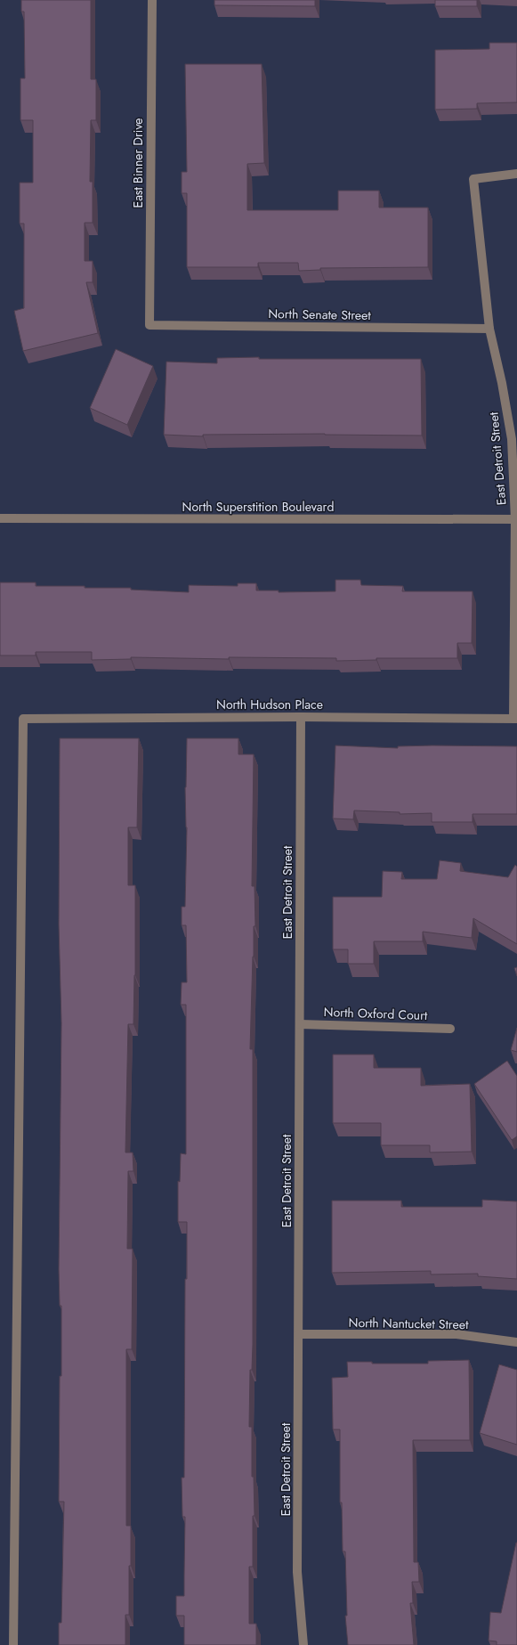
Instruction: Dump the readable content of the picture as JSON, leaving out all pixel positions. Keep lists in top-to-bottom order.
{
  "streets": {
    "street": [
      "East Binner Drive",
      "North Senate Street",
      "East Detroit Street",
      "North Superstition Boulevard",
      "North Hudson Place",
      "North Oxford Court",
      "North Nantucket Street"
    ]
  },
  "crossings": [
    ["East Binner Drive", "North Senate Street"],
    ["North Senate Street", "East Detroit Street"],
    ["East Detroit Street", "North Superstition Boulevard"],
    ["East Detroit Street", "North Hudson Place"],
    ["East Detroit Street", "North Oxford Court"],
    ["East Detroit Street", "North Nantucket Street"]
  ]
}
